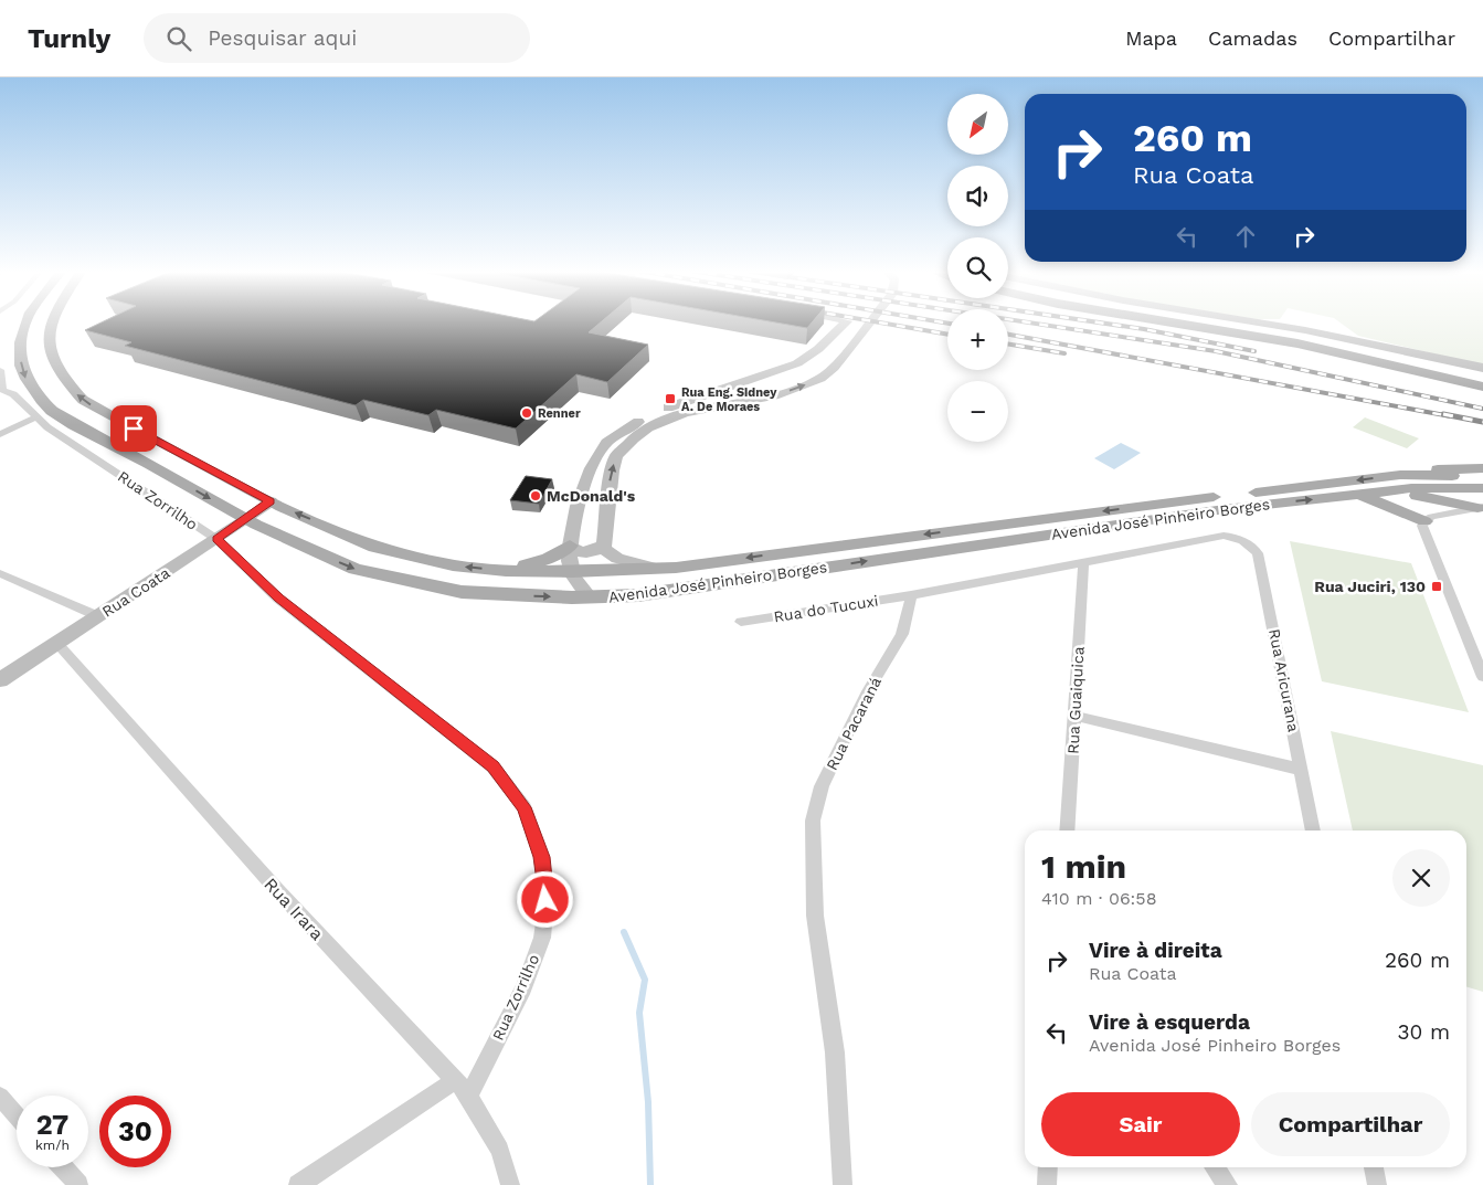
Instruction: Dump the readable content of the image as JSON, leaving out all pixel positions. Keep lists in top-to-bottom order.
{
  "streets": {
    "main road": ["Avenida José Pinheiro Borges"],
    "street": [
      "Rua Zorrilho",
      "Rua Coata",
      "Rua do Tucuxi",
      "Rua Aricurana",
      "Rua Guaiquica",
      "Rua Pacaraná",
      "Rua Irara"
    ]
  },
  "crossings": [
    ["Rua Zorrilho", "Rua Coata"],
    ["Rua Zorrilho", "Rua Irara"],
    ["Avenida José Pinheiro Borges", "Rua Coata"],
    ["Rua Coata", "Rua Irara"],
    ["Rua do Tucuxi", "Rua Pacaraná"],
    ["Rua Aricurana", "Rua Guaiquica"]
  ],
  "places": {
    "transit": ["Rua Eng. Sidney A. De Moraes", "Rua Juciri, 130"],
    "other": ["Renner", "McDonald's"]
  },
  "north": "bottom left",
  "page": {
    "header": "Turnly",
    "search": "Pesquisar aqui",
    "nav": ["Mapa", "Camadas", "Compartilhar"],
    "map_buttons": ["+", "−"],
    "turn": ["260 m", "Rua Coata"],
    "heading": ["1 min", "410 m · 06:58"],
    "list": [
      {
        "name": "Vire à direita",
        "note": "Rua Coata",
        "value": "260 m"
      },
      {
        "name": "Vire à esquerda",
        "note": "Avenida José Pinheiro Borges",
        "value": "30 m"
      }
    ],
    "buttons": ["Sair", "Compartilhar"],
    "speed": "27 km/h",
    "limit": "30"
  }
}
